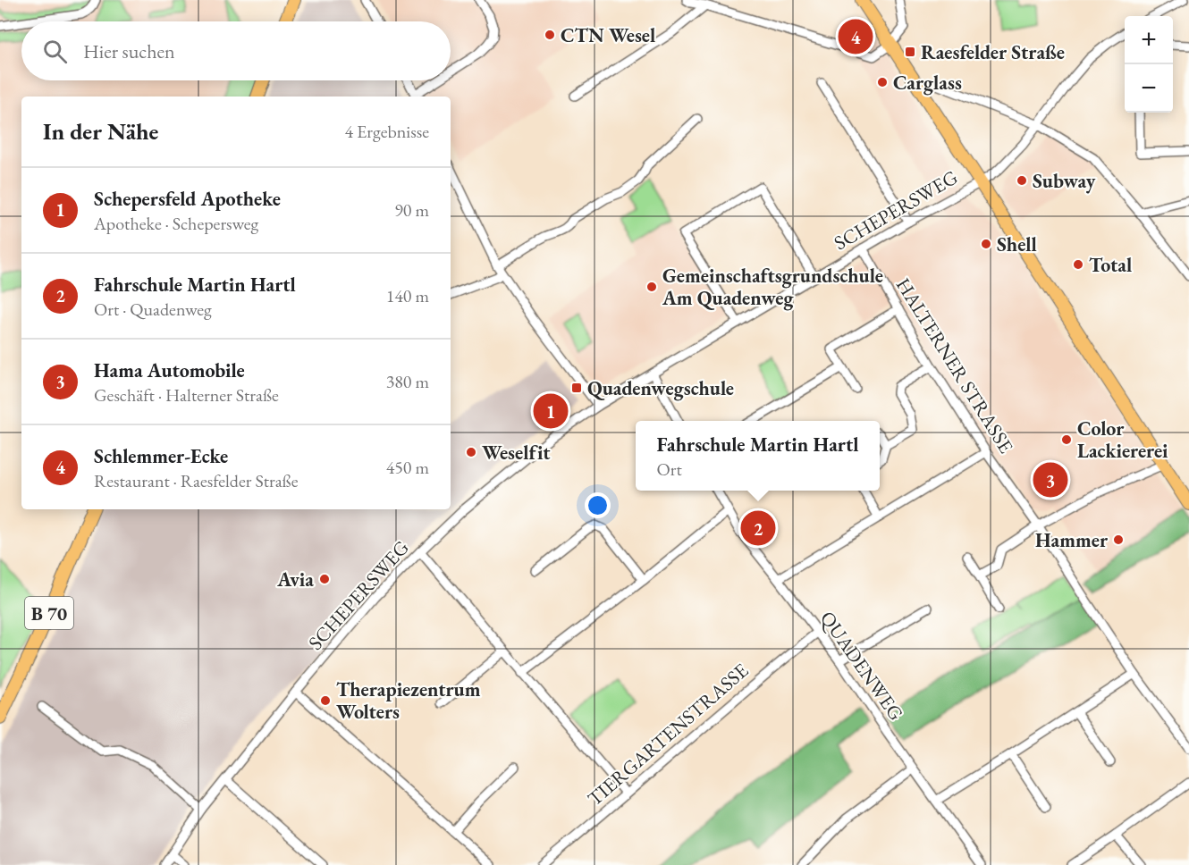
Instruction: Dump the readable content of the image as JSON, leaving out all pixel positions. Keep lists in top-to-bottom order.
{
  "streets": {
    "main road": ["B 70"],
    "street": [
      "SCHEPERSWEG",
      "HALTERNER STRASSE",
      "QUADENWEG",
      "TIERGARTENSTRASSE"
    ]
  },
  "crossings": [
    ["SCHEPERSWEG", "HALTERNER STRASSE"],
    ["QUADENWEG", "TIERGARTENSTRASSE"]
  ],
  "places": {
    "other": [
      "CTN Wesel",
      "Carglass",
      "Subway",
      "Shell",
      "Total",
      "Gemeinschaftsgrundschule Am Quadenweg",
      "Color Lackiererei",
      "Weselfit",
      "Hammer",
      "Avia",
      "Therapiezentrum Wolters"
    ],
    "transit": ["Raesfelder Straße", "Quadenwegschule"]
  },
  "page": {
    "map_buttons": ["+", "−"],
    "pins": [
      "4",
      "1",
      "3",
      "2"
    ],
    "search": "Hier suchen",
    "heading": ["In der Nähe", "4 Ergebnisse"],
    "list": [
      {
        "mark": "1",
        "name": "Schepersfeld Apotheke",
        "note": "Apotheke · Schepersweg",
        "value": "90 m"
      },
      {
        "mark": "2",
        "name": "Fahrschule Martin Hartl",
        "note": "Ort · Quadenweg",
        "value": "140 m"
      },
      {
        "mark": "3",
        "name": "Hama Automobile",
        "note": "Geschäft · Halterner Straße",
        "value": "380 m"
      },
      {
        "mark": "4",
        "name": "Schlemmer-Ecke",
        "note": "Restaurant · Raesfelder Straße",
        "value": "450 m"
      }
    ],
    "popup": ["Fahrschule Martin Hartl", "Ort"]
  }
}
